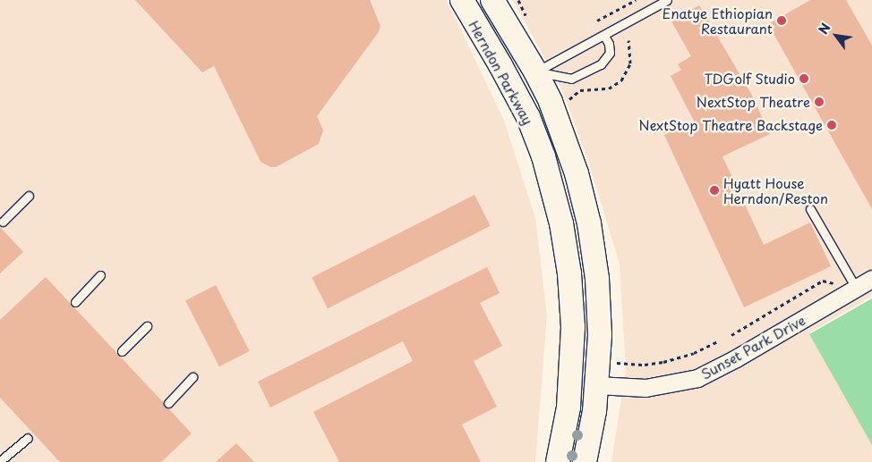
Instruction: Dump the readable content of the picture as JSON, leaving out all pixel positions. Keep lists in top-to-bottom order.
{
  "streets": {
    "main road": ["Herndon Parkway"],
    "street": ["Sunset Park Drive"]
  },
  "crossings": [
    ["Herndon Parkway", "Sunset Park Drive"]
  ],
  "places": [
    "Enatye Ethiopian Restaurant",
    "TDGolf Studio",
    "NextStop Theatre",
    "NextStop Theatre Backstage",
    "Hyatt House Herndon/Reston"
  ],
  "north": "top left"
}
